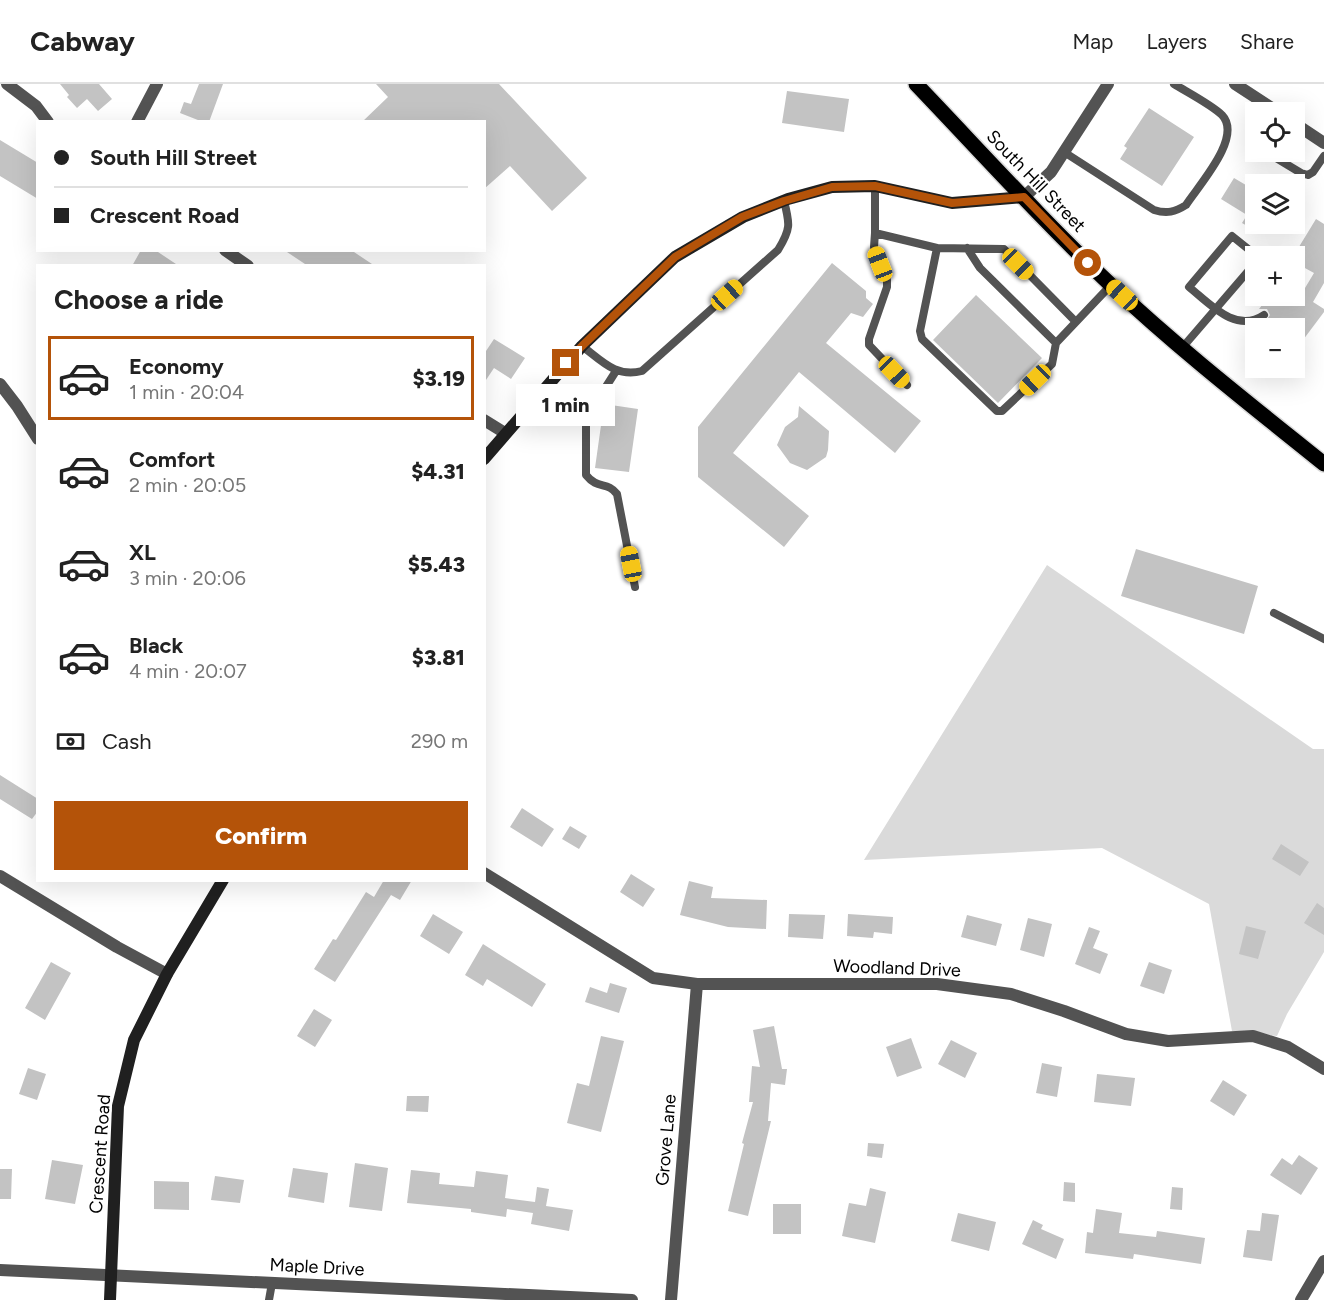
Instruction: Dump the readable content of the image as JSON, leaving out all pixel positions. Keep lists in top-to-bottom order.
{
  "streets": {
    "main road": ["South Hill Street"],
    "street": [
      "Woodland Drive",
      "Grove Lane",
      "Crescent Road",
      "Maple Drive"
    ]
  },
  "crossings": [
    ["Woodland Drive", "Grove Lane"],
    ["Crescent Road", "Maple Drive"]
  ],
  "page": {
    "header": "Cabway",
    "nav": ["Map", "Layers", "Share"],
    "map_buttons": ["+", "−"],
    "banner": ["South Hill Street", "Crescent Road"],
    "heading": "Choose a ride",
    "list": [
      {
        "name": "Economy",
        "note": "1 min · 20:04",
        "value": "$3.19"
      },
      {
        "name": "Comfort",
        "note": "2 min · 20:05",
        "value": "$4.31"
      },
      {
        "name": "XL",
        "note": "3 min · 20:06",
        "value": "$5.43"
      },
      {
        "name": "Black",
        "note": "4 min · 20:07",
        "value": "$3.81"
      }
    ],
    "bubble": "1 min",
    "pay": ["Cash", "290 m"],
    "buttons": "Confirm"
  }
}
